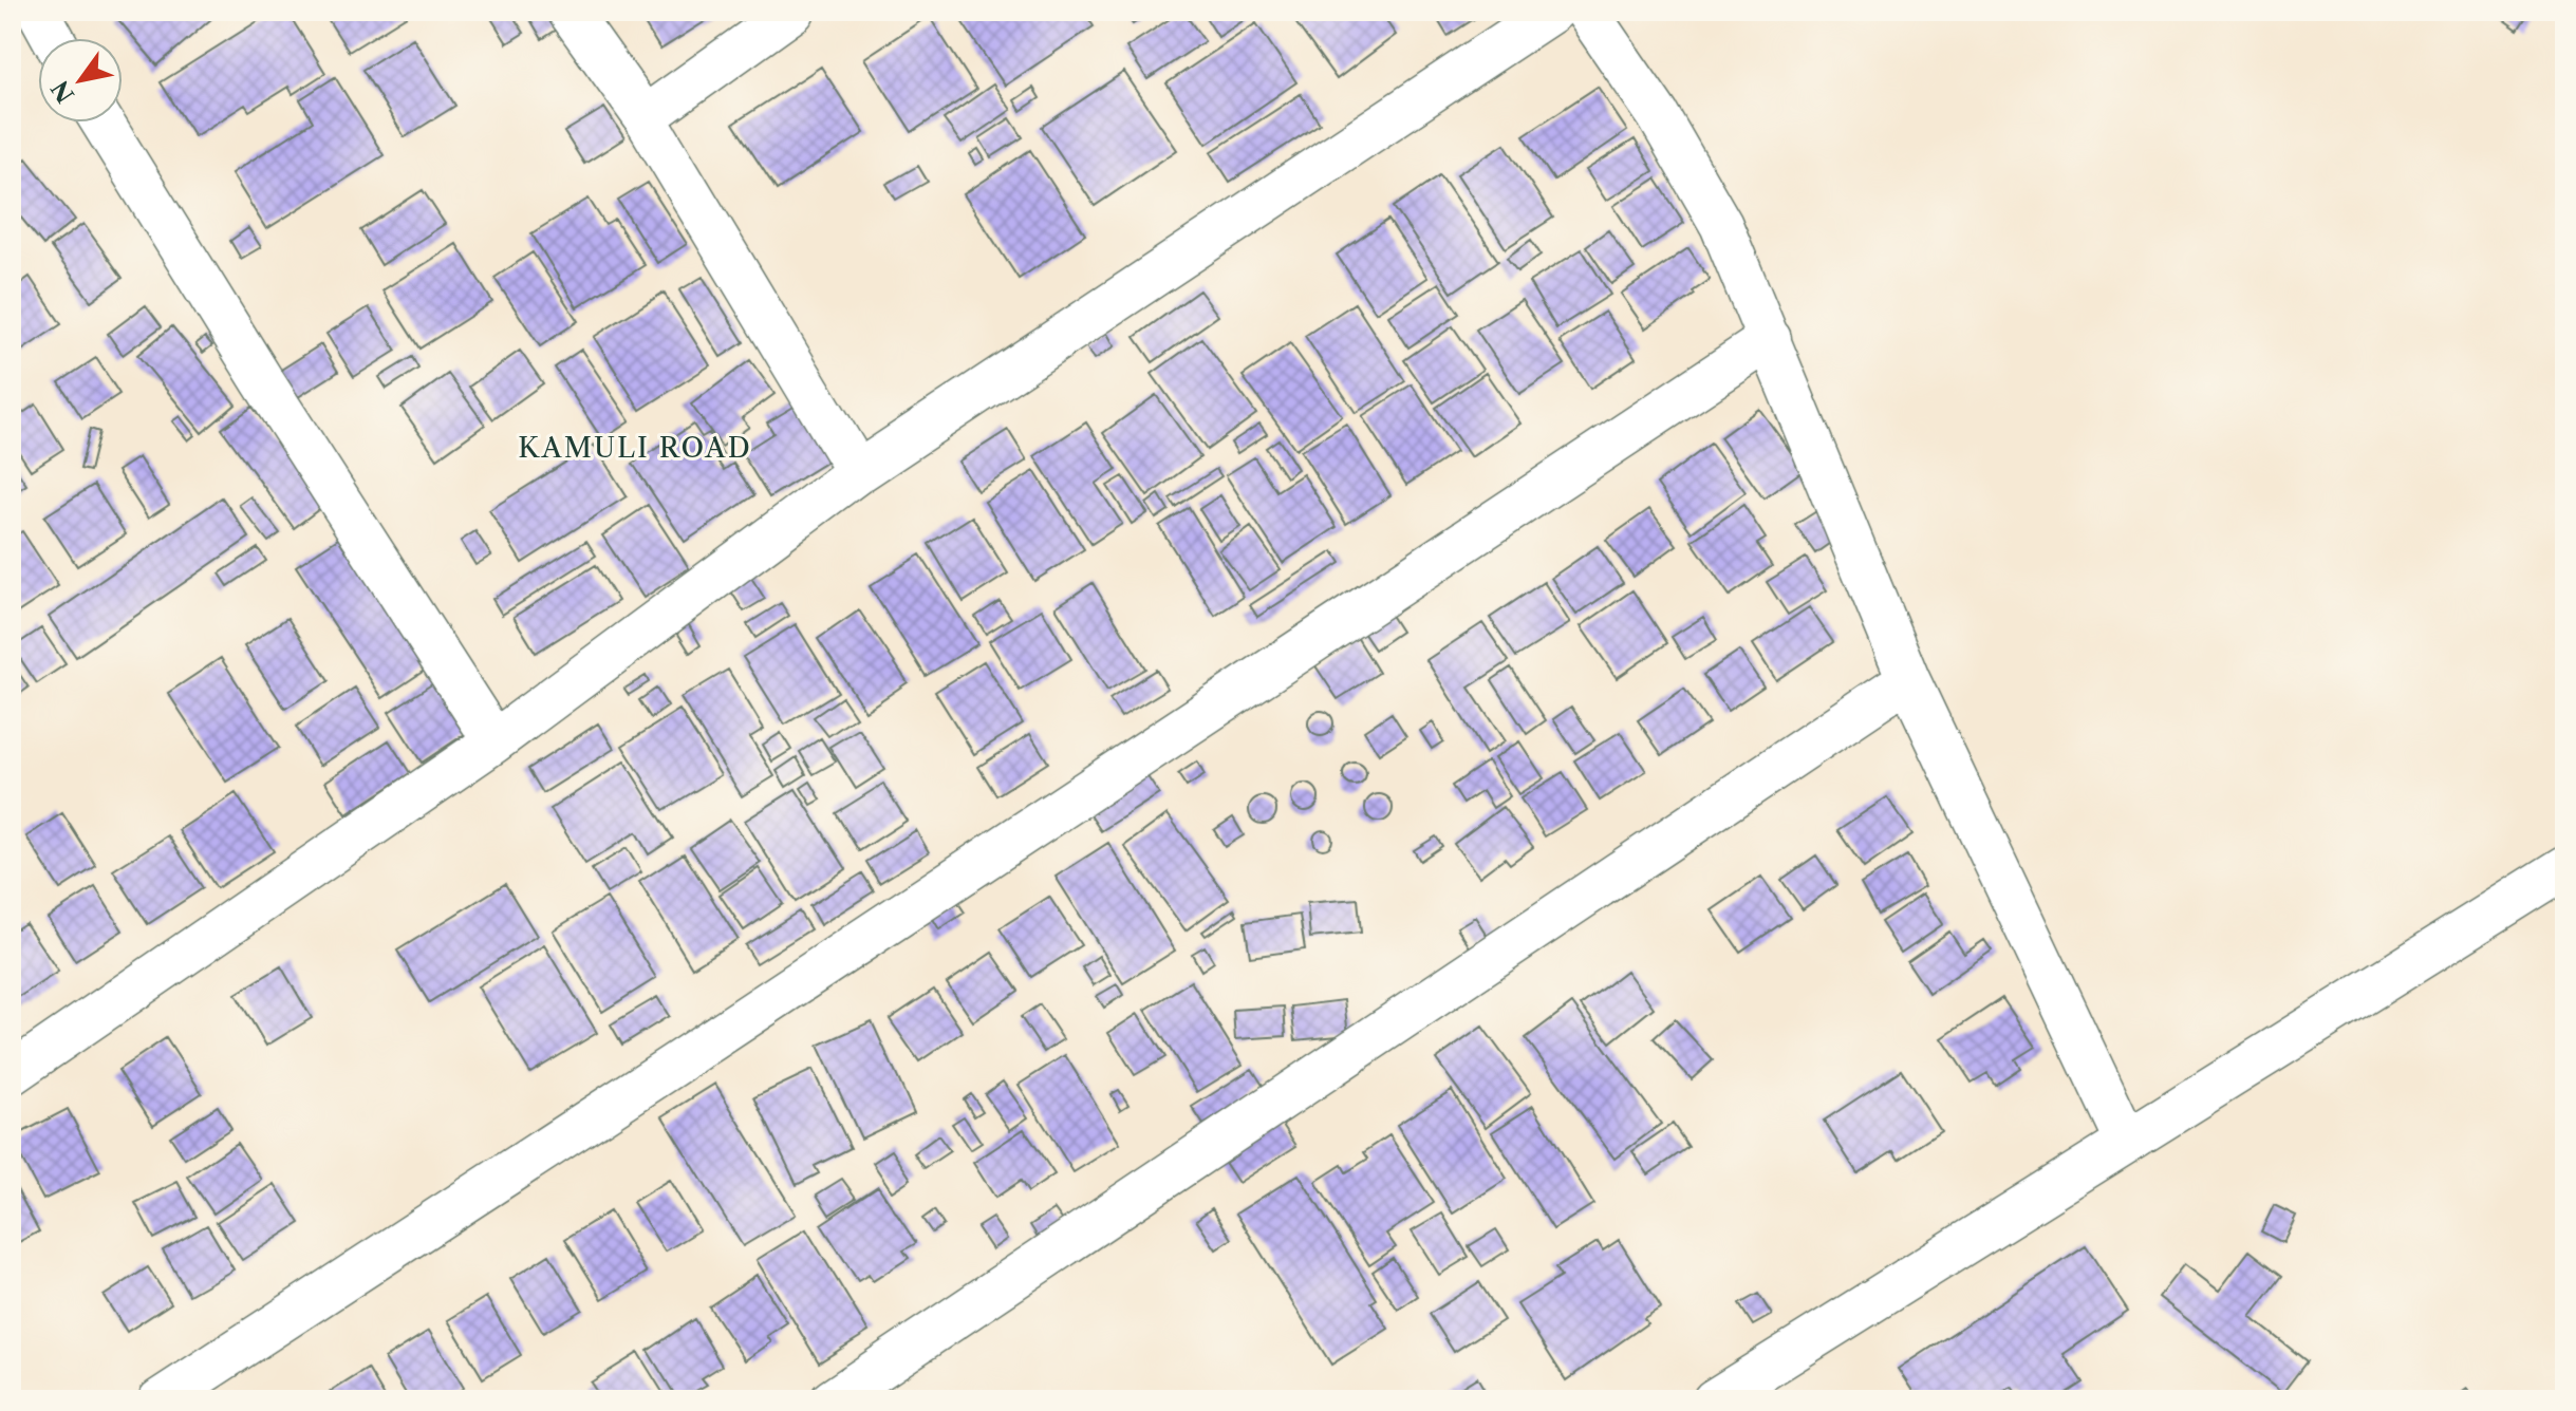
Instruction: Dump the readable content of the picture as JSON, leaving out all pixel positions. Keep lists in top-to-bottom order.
{
  "districts": ["KAMULI ROAD"],
  "north": "bottom left"
}
